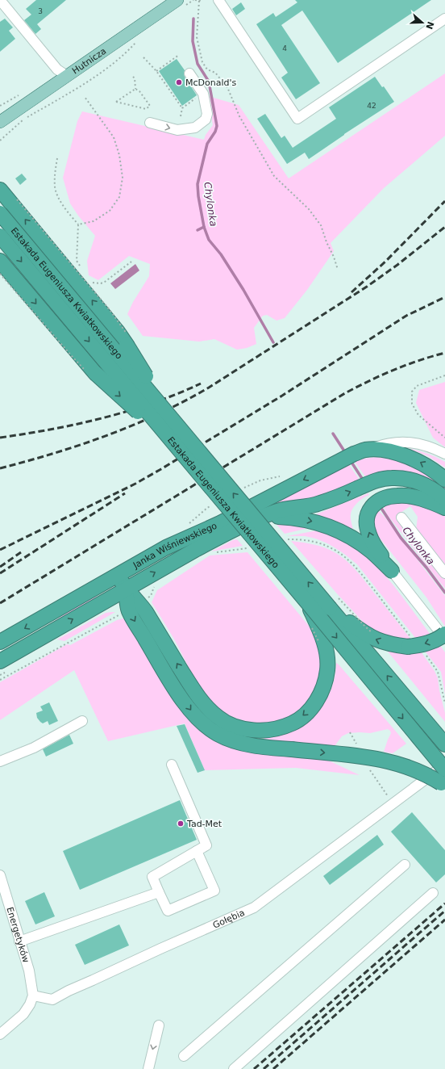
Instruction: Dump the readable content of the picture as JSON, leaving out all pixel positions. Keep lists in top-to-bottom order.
{
  "streets": {
    "highway": ["Estakada Eugeniusza Kwiatkowskiego", "Janka Wiśniewskiego"],
    "main road": ["Hutnicza"],
    "street": ["Gołębia", "Energetyków"]
  },
  "crossings": [
    ["Gołębia", "Energetyków"]
  ],
  "water": ["Chylonka"],
  "places": ["McDonald's", "Tad-Met"],
  "house_numbers": ["3", "4", "42"],
  "north": "right"
}
